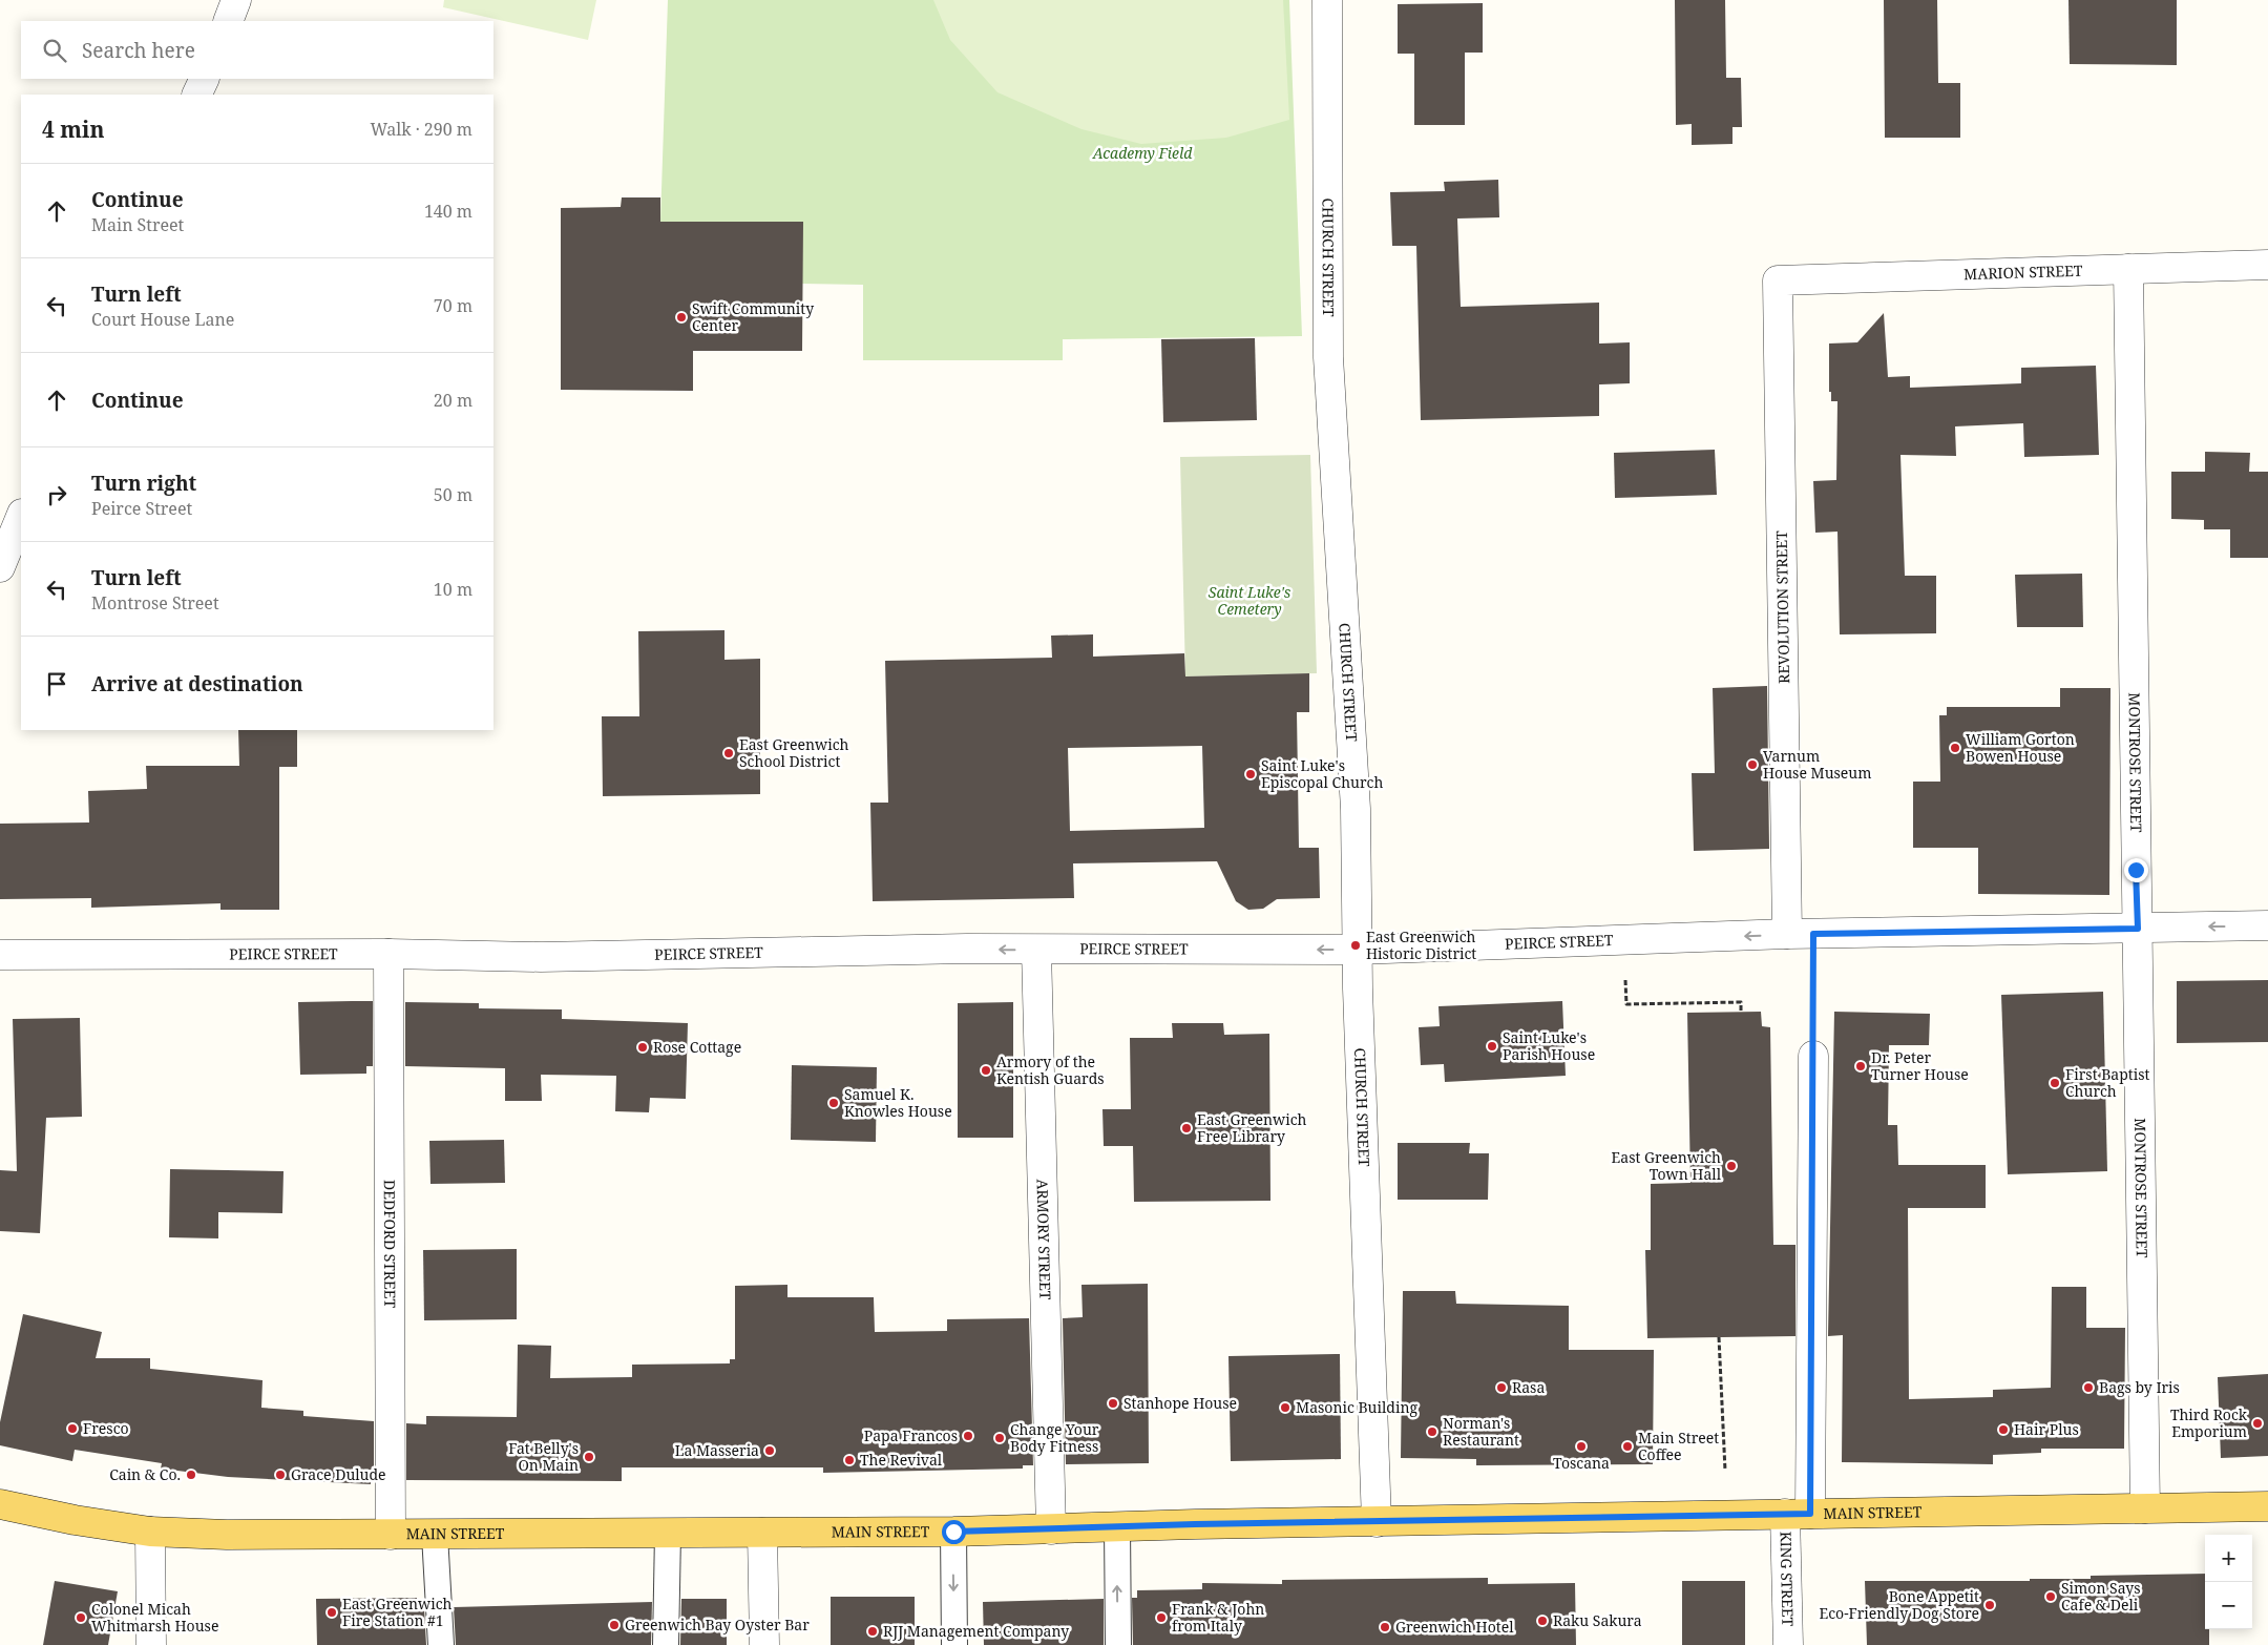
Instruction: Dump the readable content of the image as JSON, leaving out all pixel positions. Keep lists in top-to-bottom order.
{
  "streets": {
    "main road": ["MAIN STREET"],
    "street": [
      "CHURCH STREET",
      "MARION STREET",
      "REVOLUTION STREET",
      "MONTROSE STREET",
      "PEIRCE STREET",
      "ARMORY STREET",
      "DEDFORD STREET",
      "KING STREET"
    ]
  },
  "crossings": [
    ["CHURCH STREET", "PEIRCE STREET"],
    ["CHURCH STREET", "MAIN STREET"],
    ["MARION STREET", "REVOLUTION STREET"],
    ["MARION STREET", "MONTROSE STREET"],
    ["REVOLUTION STREET", "PEIRCE STREET"],
    ["MONTROSE STREET", "PEIRCE STREET"],
    ["MONTROSE STREET", "MAIN STREET"],
    ["PEIRCE STREET", "ARMORY STREET"],
    ["PEIRCE STREET", "DEDFORD STREET"],
    ["ARMORY STREET", "MAIN STREET"],
    ["DEDFORD STREET", "MAIN STREET"],
    ["MAIN STREET", "KING STREET"]
  ],
  "one_way": ["PEIRCE STREET"],
  "parks": ["Academy Field", "Saint Luke's Cemetery"],
  "places": [
    "Swift Community Center",
    "William Gorton Bowen House",
    "East Greenwich School District",
    "Varnum House Museum",
    "Saint Luke's Episcopal Church",
    "East Greenwich Historic District",
    "Saint Luke's Parish House",
    "Rose Cottage",
    "Dr. Peter Turner House",
    "Armory of the Kentish Guards",
    "First Baptist Church",
    "Samuel K. Knowles House",
    "East Greenwich Free Library",
    "East Greenwich Town Hall",
    "Rasa",
    "Bags by Iris",
    "Stanhope House",
    "Masonic Building",
    "Third Rock Emporium",
    "Fresco",
    "Hair Plus",
    "Norman's Restaurant",
    "Papa Francos",
    "Change Your Body Fitness",
    "Toscana",
    "Main Street Coffee",
    "La Masseria",
    "Fat Belly's On Main",
    "The Revival",
    "Cain & Co.",
    "Grace Dulude",
    "Simon Says Cafe & Deli",
    "Bone Appetit Eco-Friendly Dog Store",
    "East Greenwich Fire Station #1",
    "Colonel Micah Whitmarsh House",
    "Frank & John from Italy",
    "Raku Sakura",
    "Greenwich Bay Oyster Bar",
    "Greenwich Hotel",
    "RJJ Management Company"
  ],
  "page": {
    "search": "Search here",
    "heading": ["4 min", "Walk · 290 m"],
    "list": [
      ["Continue", "Main Street", "140 m"],
      ["Turn left", "Court House Lane", "70 m"],
      ["Continue", "20 m"],
      ["Turn right", "Peirce Street", "50 m"],
      ["Turn left", "Montrose Street", "10 m"],
      "Arrive at destination"
    ],
    "map_buttons": ["+", "−"]
  }
}
